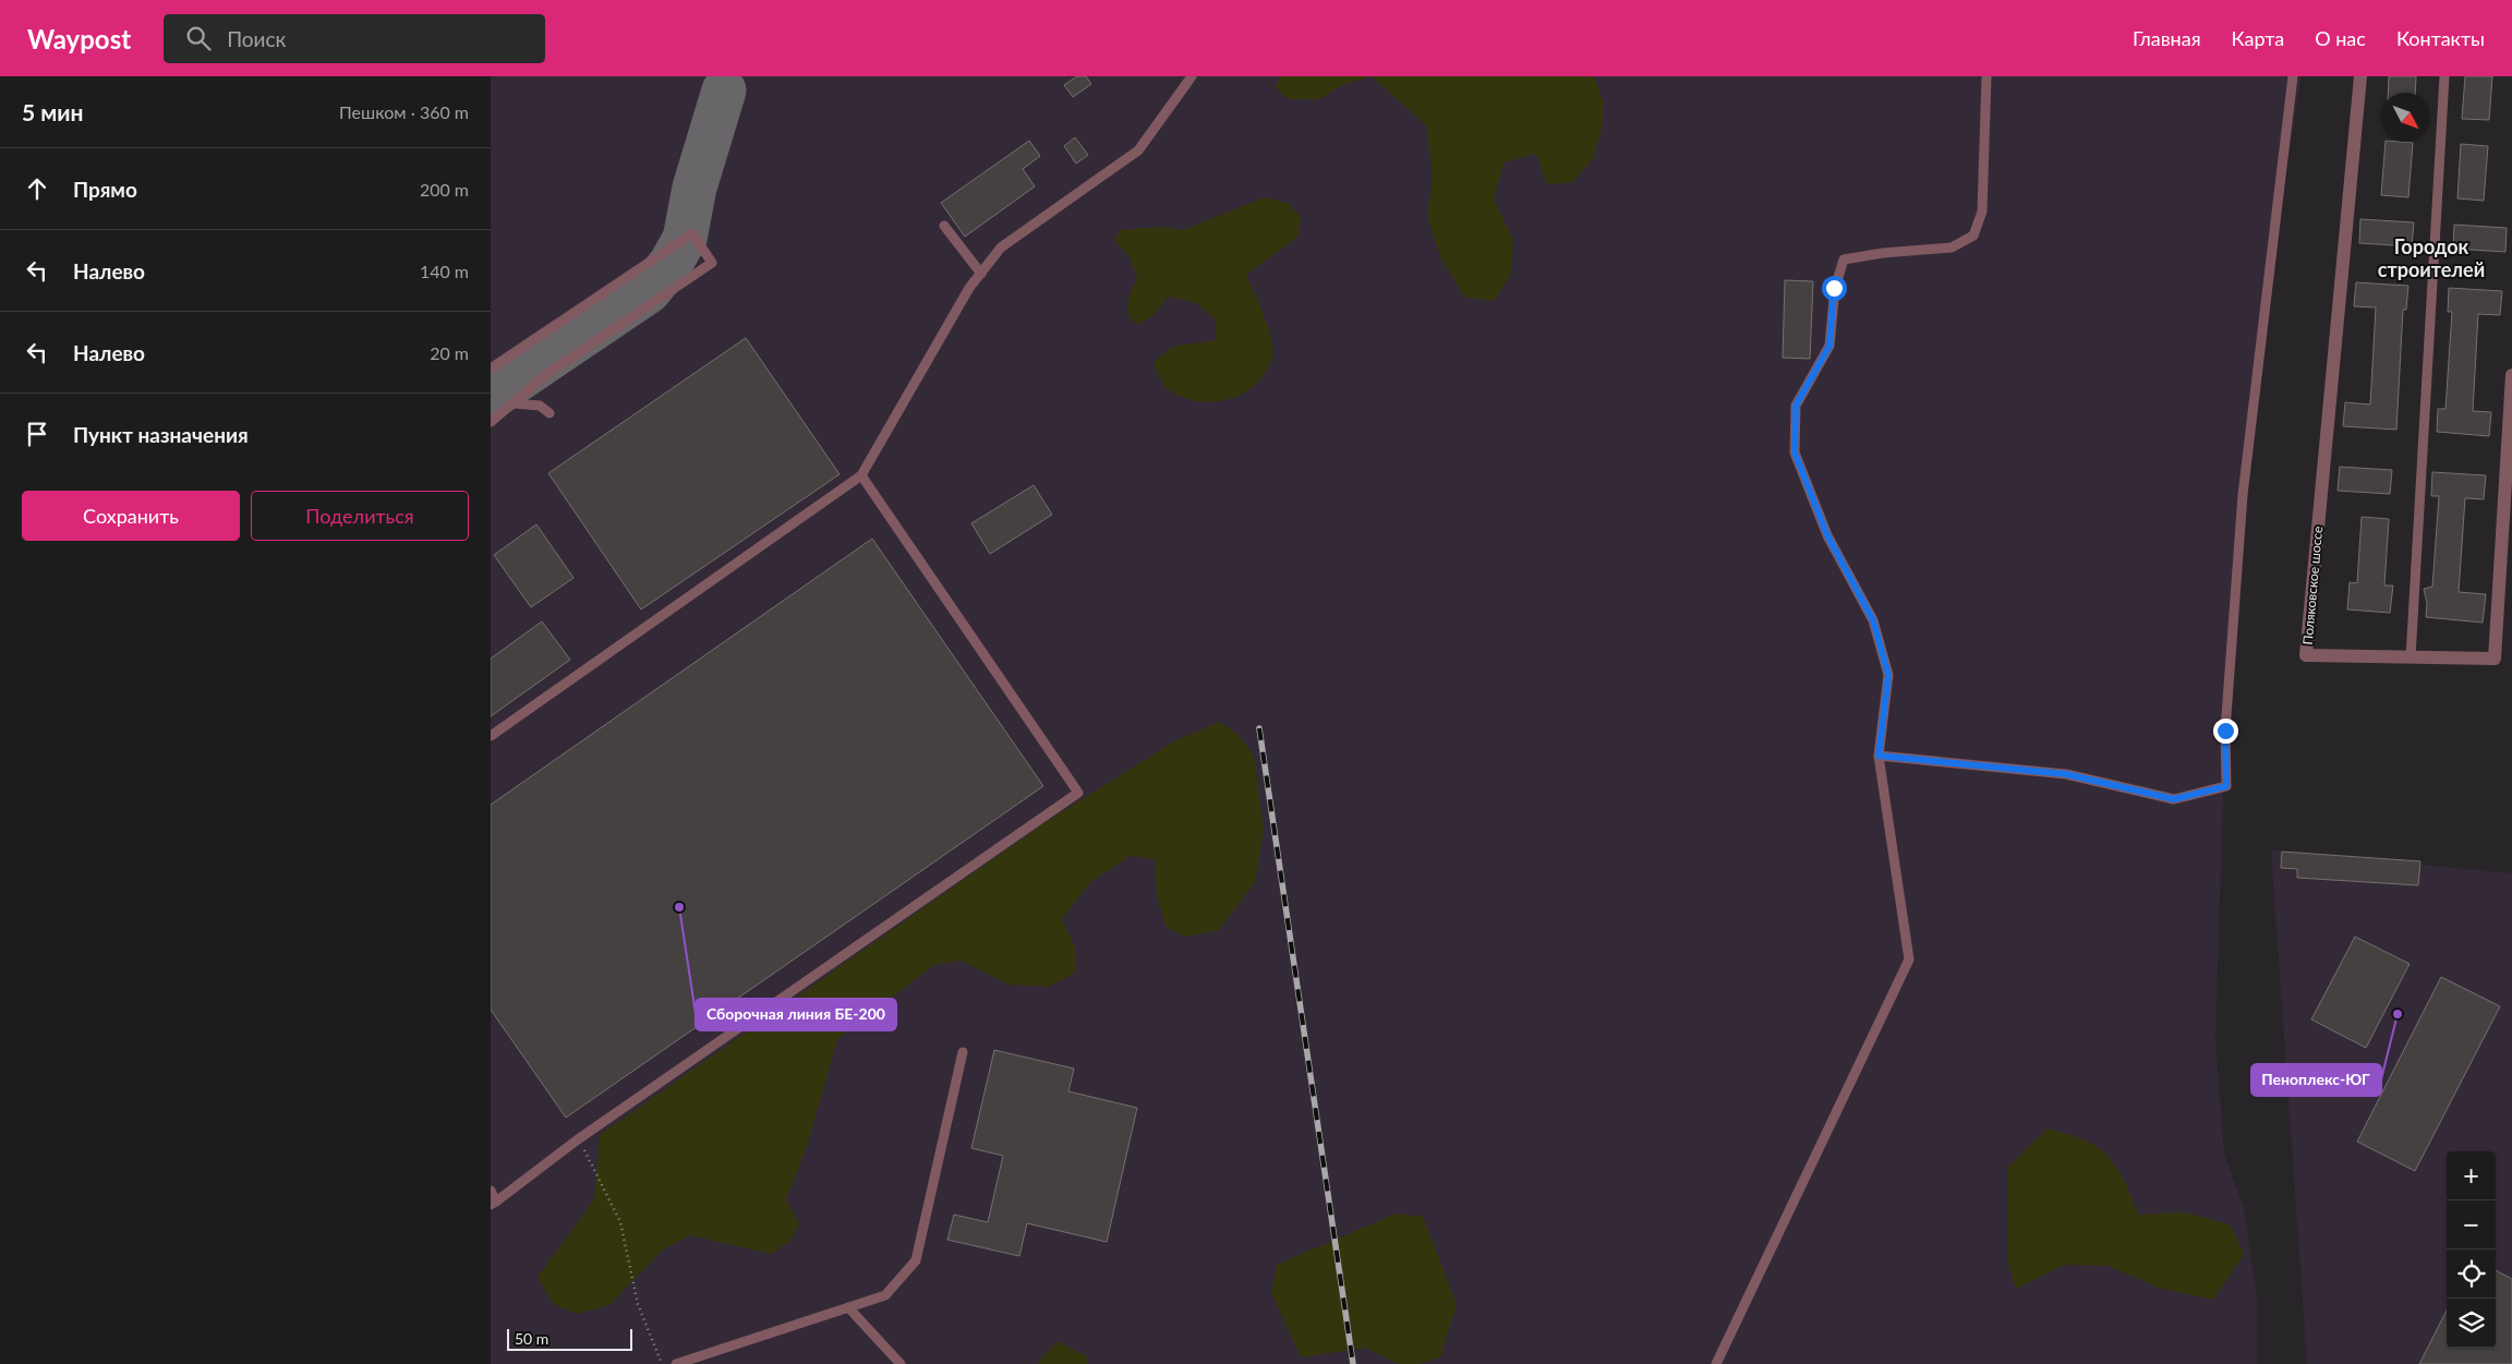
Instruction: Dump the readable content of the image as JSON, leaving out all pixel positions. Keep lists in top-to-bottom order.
{
  "streets": {
    "street": ["Поляковское шоссе"]
  },
  "districts": ["Городок строителей"],
  "places": ["Сборочная линия БЕ-200", "Пеноплекс-ЮГ"],
  "scale_bar": "50 m",
  "north": "bottom right",
  "page": {
    "header": "Waypost",
    "search": "Поиск",
    "nav": [
      "Главная",
      "Карта",
      "О нас",
      "Контакты"
    ],
    "heading": ["5 мин", "Пешком · 360 m"],
    "list": [
      ["Прямо", "200 m"],
      ["Налево", "140 m"],
      ["Налево", "20 m"],
      "Пункт назначения"
    ],
    "buttons": ["Сохранить", "Поделиться"],
    "map_buttons": ["+", "−"],
    "scale": "50 m"
  }
}
